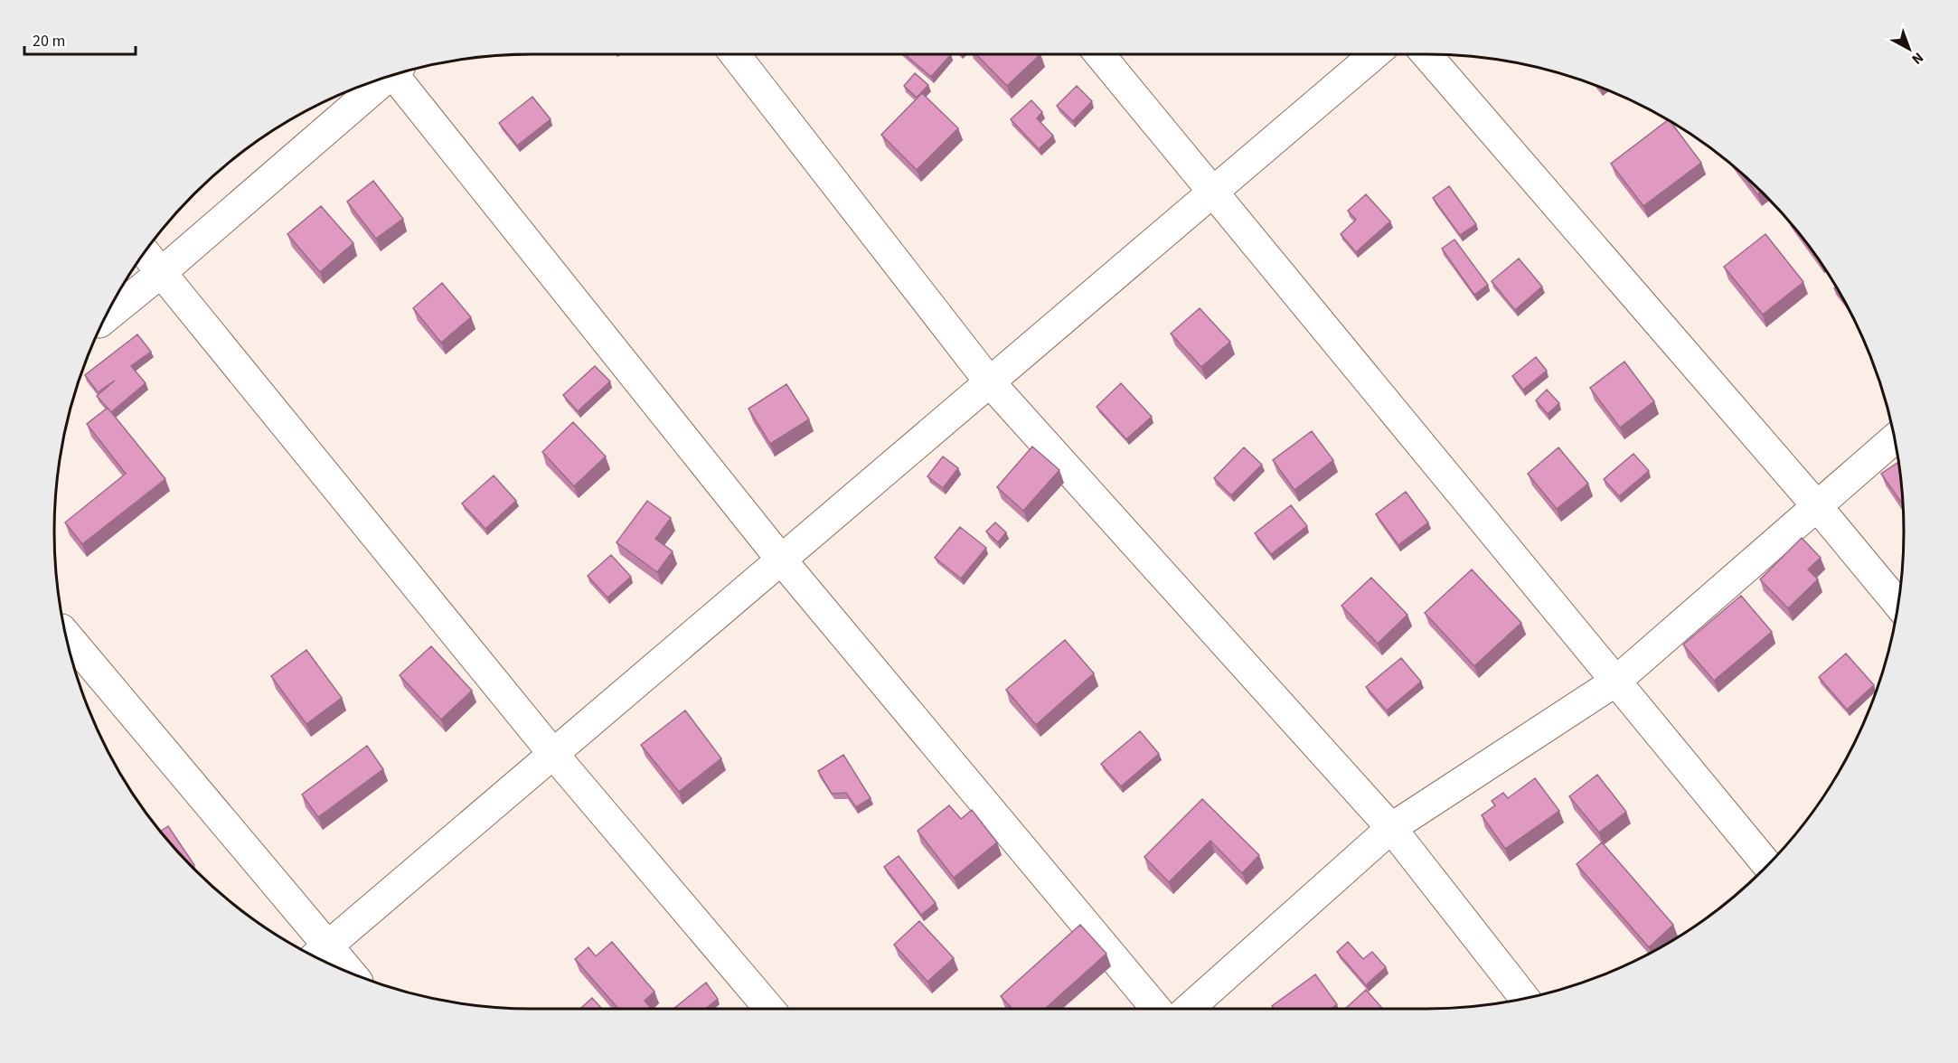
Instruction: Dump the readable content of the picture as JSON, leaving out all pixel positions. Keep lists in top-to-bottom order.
{
  "scale_bar": "20 m",
  "north": "bottom right"
}
